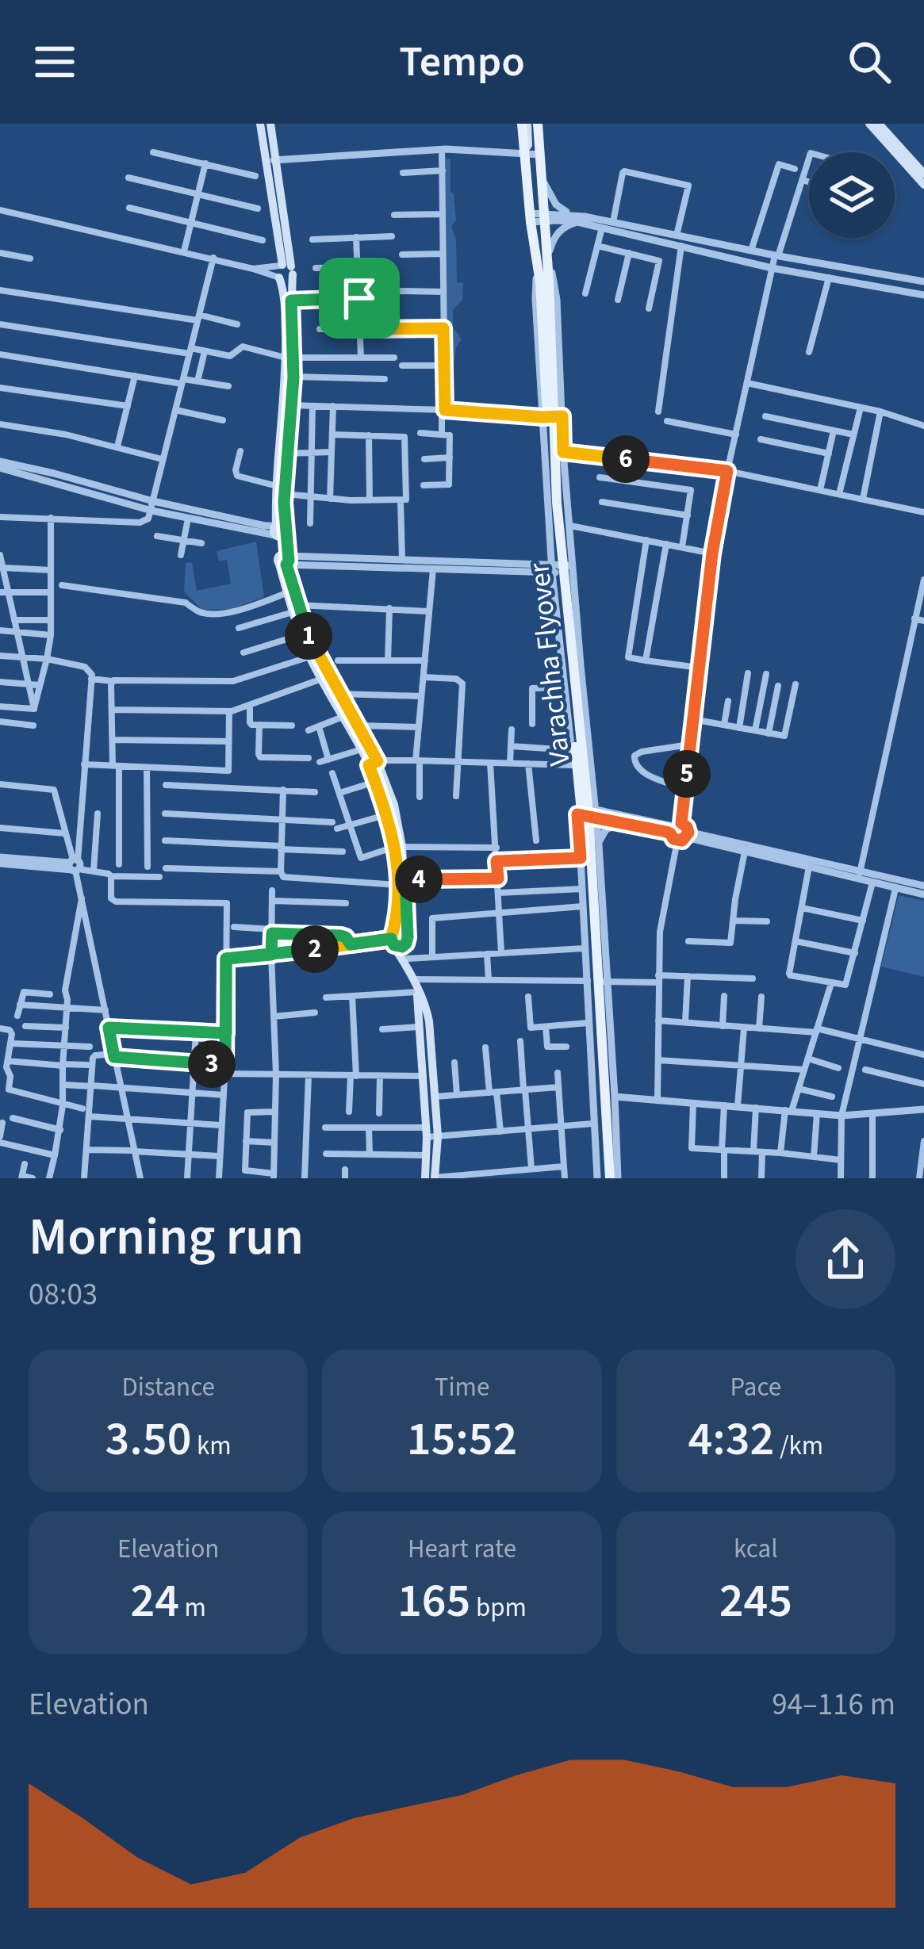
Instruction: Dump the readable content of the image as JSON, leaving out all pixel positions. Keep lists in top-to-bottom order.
{
  "streets": {
    "main road": ["Varachha Flyover"]
  },
  "page": {
    "header": "Tempo",
    "pins": [
      "6",
      "1",
      "5",
      "4",
      "2",
      "3"
    ],
    "heading": ["Morning run", "08:03"],
    "stats": [
      ["Distance", "3.50 km"],
      ["Time", "15:52"],
      ["Pace", "4:32 /km"],
      ["Elevation", "24 m"],
      ["Heart rate", "165 bpm"],
      ["kcal", "245"]
    ],
    "chart": ["Elevation", "94–116 m"]
  }
}
